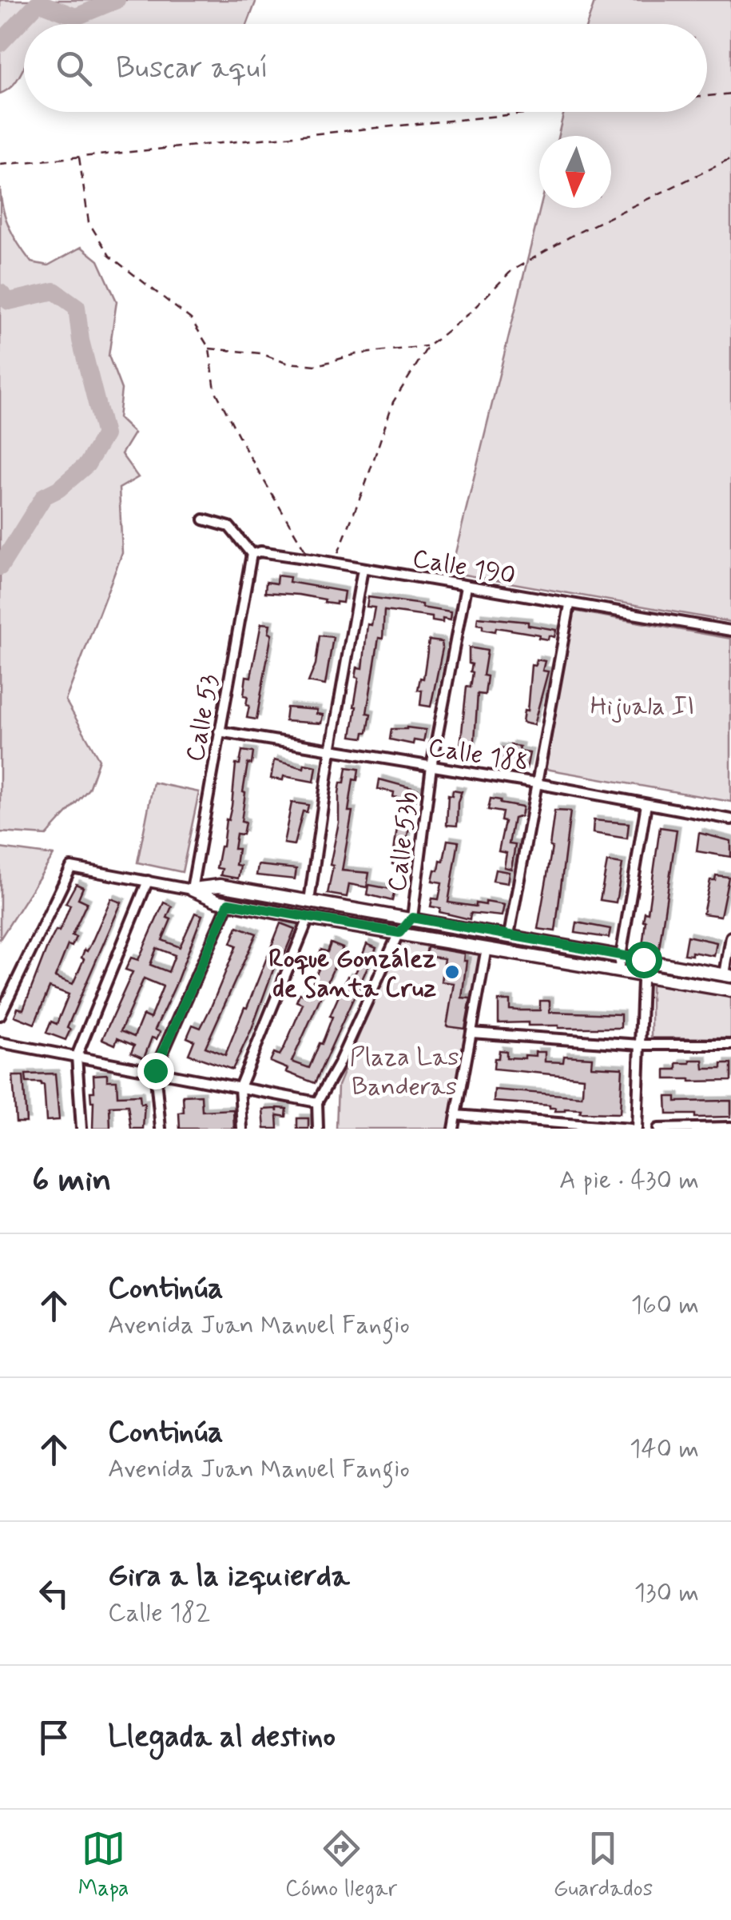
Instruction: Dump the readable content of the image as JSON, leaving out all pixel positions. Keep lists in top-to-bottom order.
{
  "streets": {
    "street": [
      "Calle 190",
      "Calle 53",
      "Calle 188",
      "Calle 53b"
    ]
  },
  "crossings": [
    ["Calle 190", "Calle 53"],
    ["Calle 190", "Calle 53b"],
    ["Calle 53", "Calle 188"],
    ["Calle 188", "Calle 53b"]
  ],
  "parks": ["Hijuala II", "Plaza Las Banderas"],
  "places": ["Roque González de Santa Cruz"],
  "north": "bottom",
  "page": {
    "search": "Buscar aquí",
    "heading": ["6 min", "A pie · 430 m"],
    "list": [
      ["Continúa", "Avenida Juan Manuel Fangio", "160 m"],
      ["Continúa", "Avenida Juan Manuel Fangio", "140 m"],
      ["Gira a la izquierda", "Calle 182", "130 m"],
      "Llegada al destino"
    ],
    "nav": ["Mapa", "Cómo llegar", "Guardados"]
  }
}
